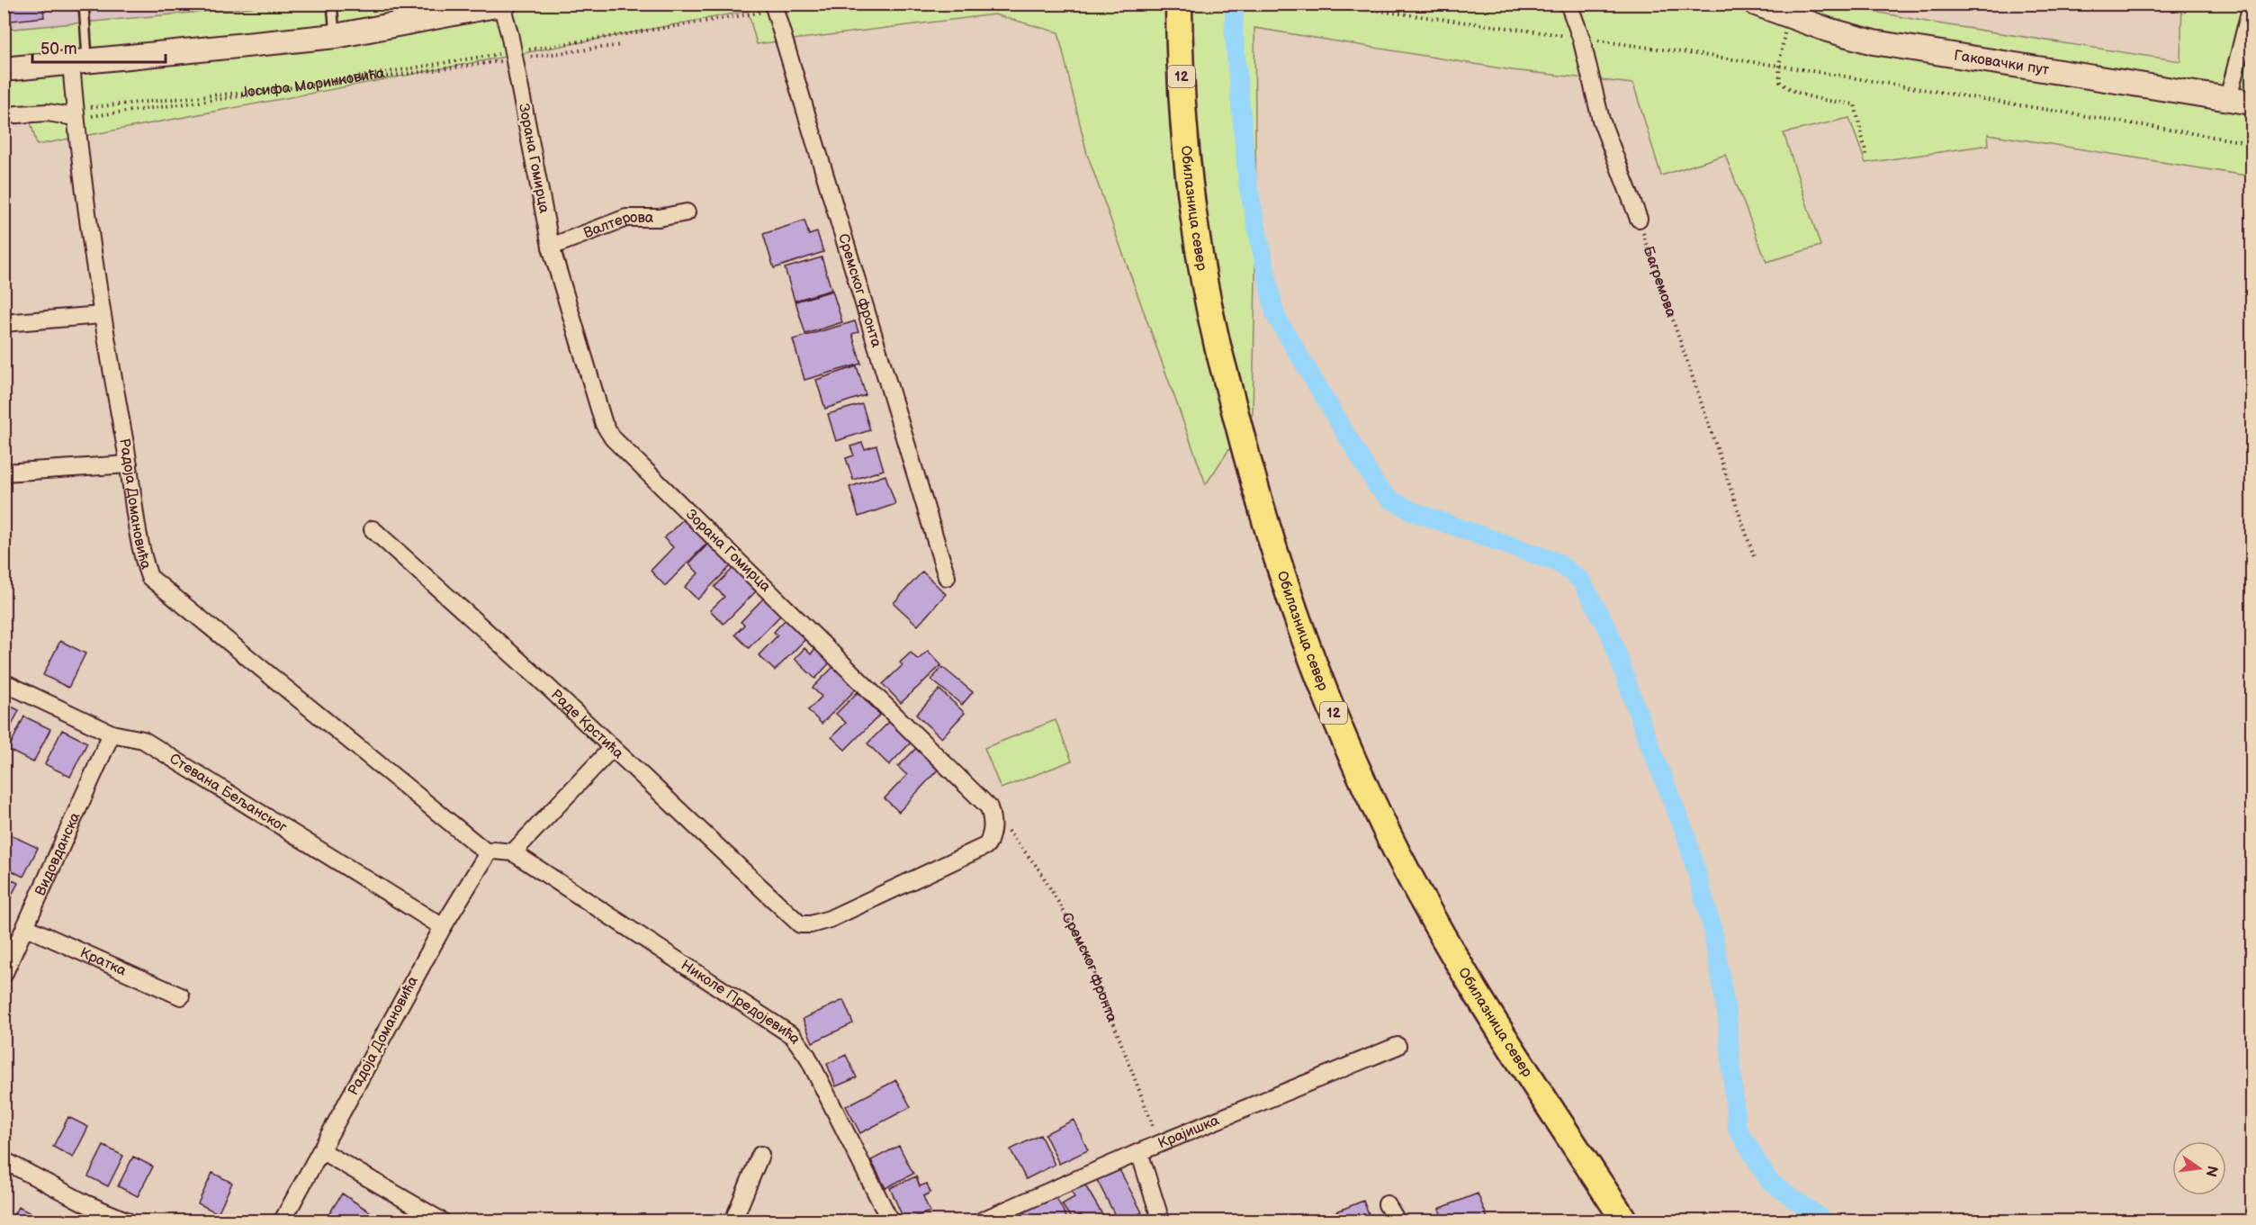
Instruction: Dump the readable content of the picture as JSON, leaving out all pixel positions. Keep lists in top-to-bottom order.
{
  "streets": {
    "main road": ["12", "Обилазница север"],
    "street": [
      "Гаковачки пут",
      "Зорана Гомирца",
      "Валтерова",
      "Сремског фронта",
      "Радоја Домановића",
      "Раде Крстића",
      "Стевана Бељанског",
      "Видовданска",
      "Кратка",
      "Николе Предојевића",
      "Крајишка"
    ],
    "path": ["Јосифа Маринковића", "Багремова"]
  },
  "crossings": [
    ["Јосифа Маринковића", "Зорана Гомирца"],
    ["Јосифа Маринковића", "Радоја Домановића"],
    ["Зорана Гомирца", "Валтерова"],
    ["Зорана Гомирца", "Сремског фронта"],
    ["Зорана Гомирца", "Раде Крстића"],
    ["Сремског фронта", "Раде Крстића"],
    ["Сремског фронта", "Крајишка"],
    ["Радоја Домановића", "Стевана Бељанског"],
    ["Стевана Бељанског", "Видовданска"],
    ["Видовданска", "Кратка"]
  ],
  "scale_bar": "50 m",
  "north": "right"
}
